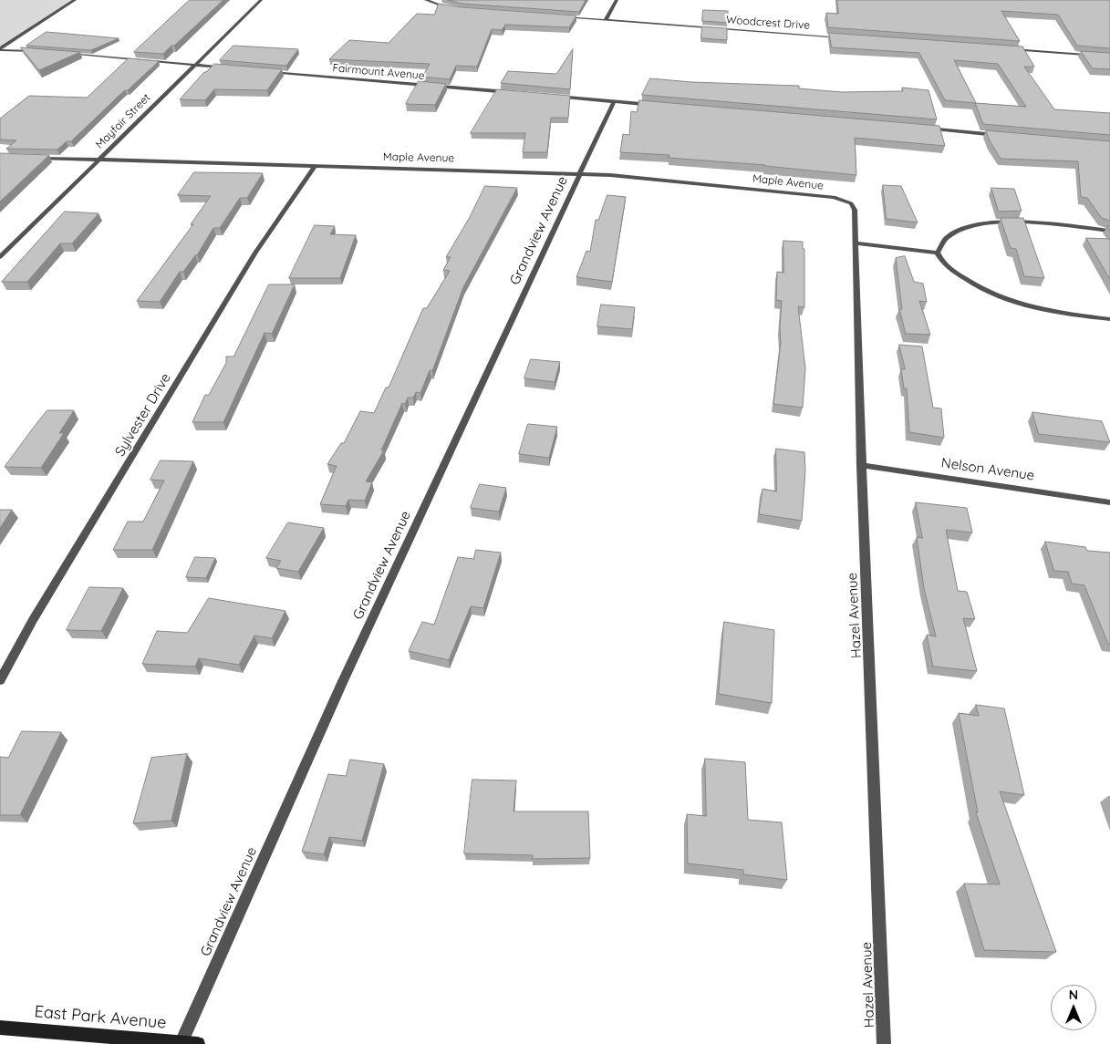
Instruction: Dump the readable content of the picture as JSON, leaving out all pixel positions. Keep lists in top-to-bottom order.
{
  "streets": {
    "main road": ["East Park Avenue"],
    "street": [
      "Woodcrest Drive",
      "Fairmount Avenue",
      "Mayfair Street",
      "Maple Avenue",
      "Grandview Avenue",
      "Sylvester Drive",
      "Nelson Avenue",
      "Hazel Avenue"
    ]
  },
  "crossings": [
    ["Mayfair Street", "Maple Avenue"],
    ["Maple Avenue", "Grandview Avenue"],
    ["Maple Avenue", "Sylvester Drive"],
    ["Maple Avenue", "Hazel Avenue"],
    ["Grandview Avenue", "East Park Avenue"],
    ["Nelson Avenue", "Hazel Avenue"]
  ],
  "north": "top"
}
